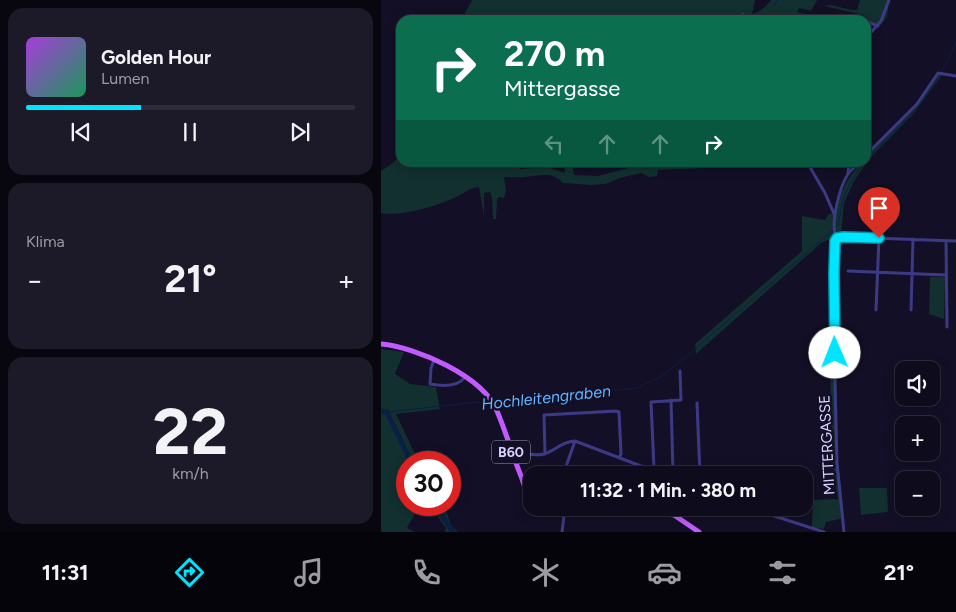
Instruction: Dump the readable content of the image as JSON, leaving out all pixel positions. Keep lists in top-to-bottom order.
{
  "streets": {
    "main road": ["B60"],
    "street": ["MITTERGASSE"]
  },
  "water": ["Hochleitengraben"],
  "page": {
    "turn": ["270 m", "Mittergasse"],
    "song": ["Golden Hour", "Lumen"],
    "tile": [
      "Klima",
      ["22", "km/h"]
    ],
    "heat": ["−", "21°", "+"],
    "map_buttons": ["+", "−"],
    "limit": "30",
    "trip": "11:32 · 1 Min. · 380 m",
    "tabs": ["11:31", "21°"]
  }
}
